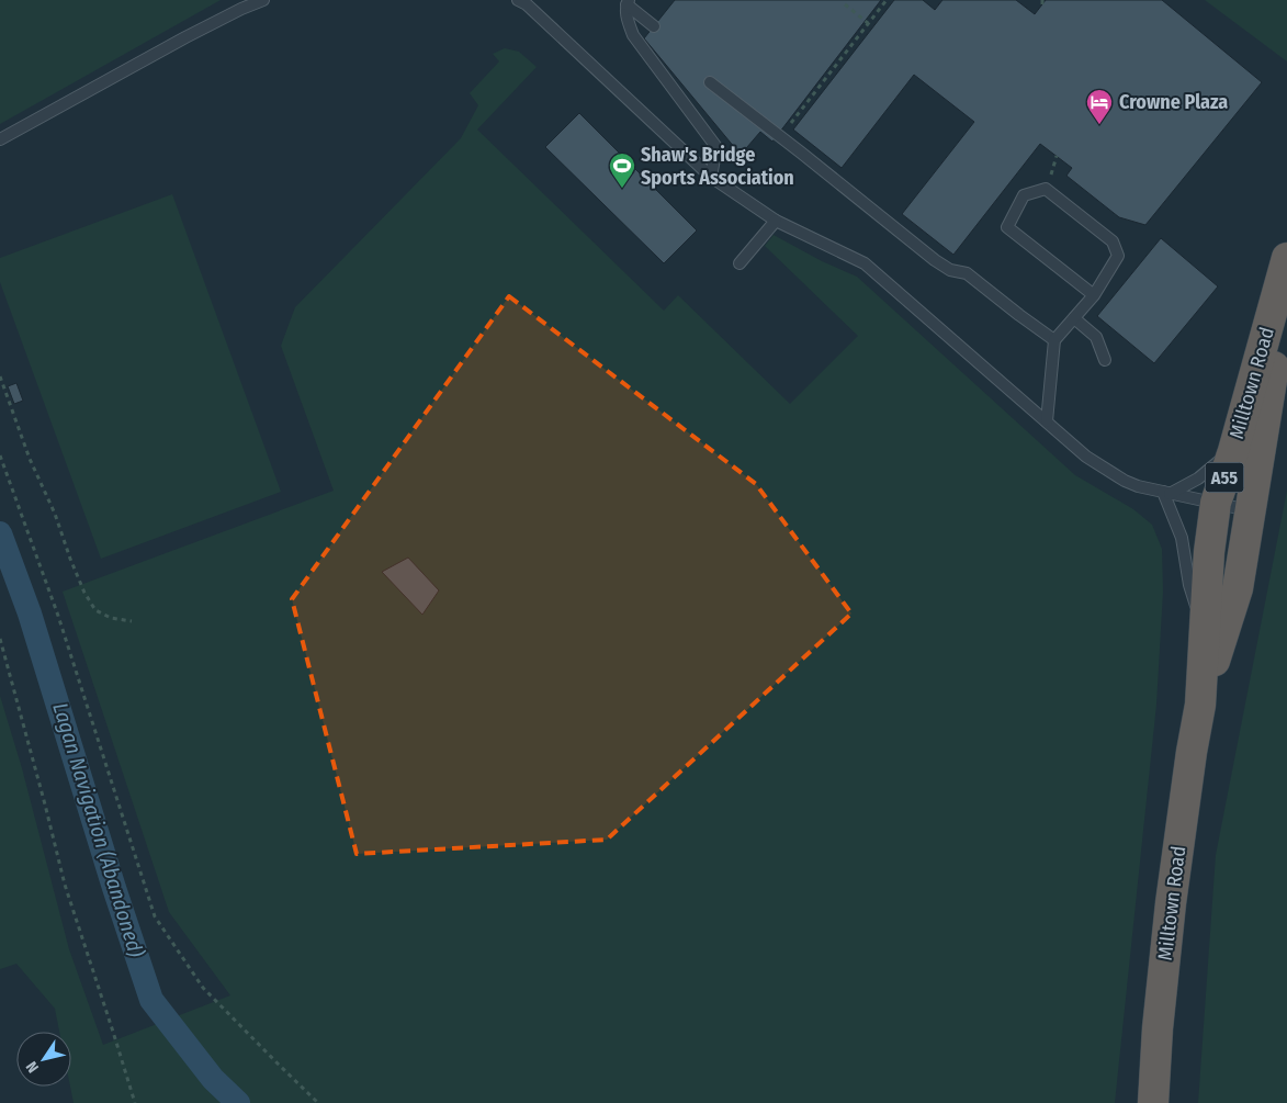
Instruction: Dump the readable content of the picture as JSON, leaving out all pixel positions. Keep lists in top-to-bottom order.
{
  "streets": {
    "highway": ["Milltown Road", "A55"]
  },
  "water": ["Lagan Navigation (Abandoned)"],
  "places": {
    "hotel": ["Crowne Plaza"],
    "sports": ["Shaw's Bridge Sports Association"]
  },
  "north": "bottom left"
}
